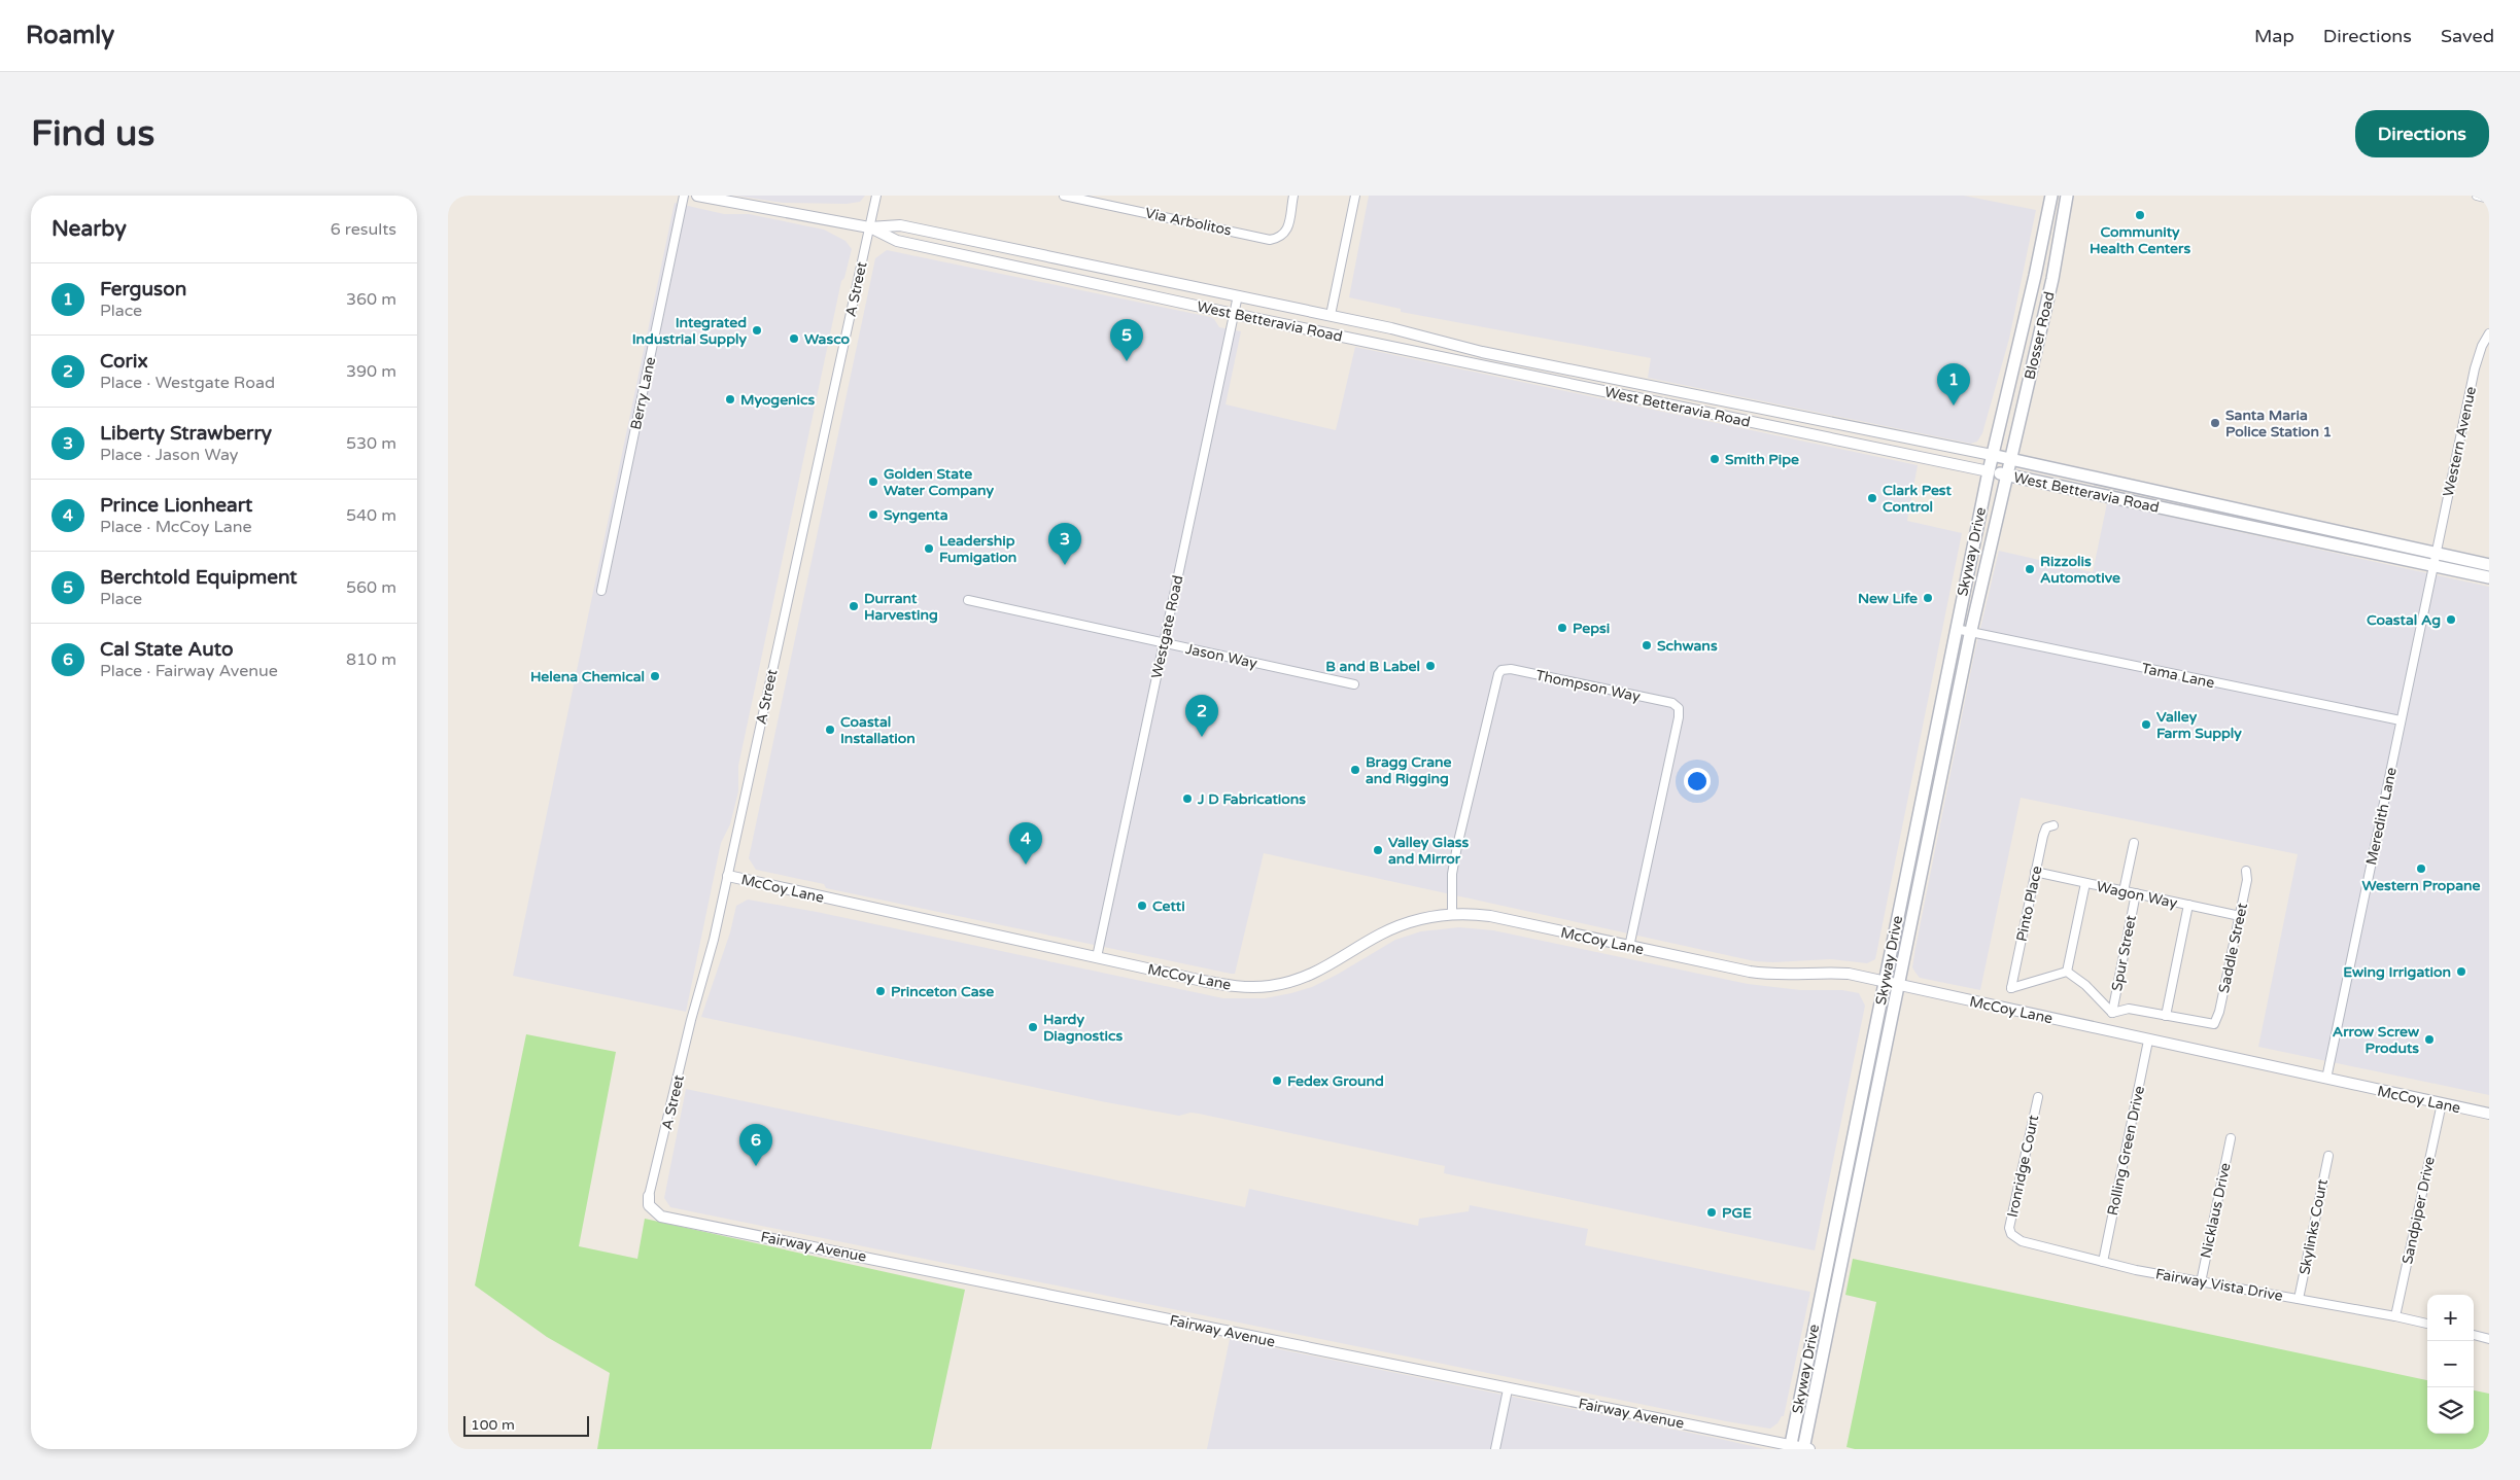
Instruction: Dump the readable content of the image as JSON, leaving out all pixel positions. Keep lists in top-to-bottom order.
{
  "streets": {
    "main road": ["West Betteravia Road", "Blosser Road", "Skyway Drive"],
    "street": [
      "Via Arbolitos",
      "A Street",
      "Berry Lane",
      "Western Avenue",
      "Westgate Road",
      "Jason Way",
      "Tama Lane",
      "Thompson Way",
      "Meredith Lane",
      "McCoy Lane",
      "Wagon Way",
      "Pinto Place",
      "Saddle Street",
      "Spur Street",
      "Rolling Green Drive",
      "Ironridge Court",
      "Nicklaus Drive",
      "Sandpiper Drive",
      "Skylinks Court",
      "Fairway Avenue",
      "Fairway Vista Drive"
    ]
  },
  "crossings": [
    ["A Street", "West Betteravia Road"],
    ["A Street", "McCoy Lane"],
    ["A Street", "Fairway Avenue"],
    ["West Betteravia Road", "Blosser Road"],
    ["West Betteravia Road", "Western Avenue"],
    ["West Betteravia Road", "Skyway Drive"],
    ["West Betteravia Road", "Westgate Road"],
    ["West Betteravia Road", "Meredith Lane"],
    ["Blosser Road", "Skyway Drive"],
    ["Western Avenue", "Meredith Lane"],
    ["Skyway Drive", "Tama Lane"],
    ["Skyway Drive", "McCoy Lane"],
    ["Skyway Drive", "Fairway Avenue"],
    ["Westgate Road", "Jason Way"],
    ["Westgate Road", "McCoy Lane"],
    ["Tama Lane", "Meredith Lane"],
    ["Thompson Way", "McCoy Lane"],
    ["Meredith Lane", "McCoy Lane"],
    ["McCoy Lane", "Rolling Green Drive"],
    ["McCoy Lane", "Sandpiper Drive"],
    ["Wagon Way", "Pinto Place"],
    ["Wagon Way", "Saddle Street"],
    ["Wagon Way", "Spur Street"],
    ["Rolling Green Drive", "Fairway Vista Drive"],
    ["Ironridge Court", "Fairway Vista Drive"],
    ["Nicklaus Drive", "Fairway Vista Drive"],
    ["Sandpiper Drive", "Fairway Vista Drive"],
    ["Skylinks Court", "Fairway Vista Drive"]
  ],
  "places": [
    "Community Health Centers",
    "Integrated Industrial Supply",
    "Wasco",
    "Myogenics",
    "Santa Maria Police Station 1",
    "Smith Pipe",
    "Golden State Water Company",
    "Clark Pest Control",
    "Syngenta",
    "Leadership Fumigation",
    "Rizzolis Automotive",
    "New Life",
    "Durrant Harvesting",
    "Coastal Ag",
    "Pepsi",
    "Schwans",
    "B and B Label",
    "Helena Chemical",
    "Valley Farm Supply",
    "Coastal Installation",
    "Bragg Crane and Rigging",
    "J D Fabrications",
    "Valley Glass and Mirror",
    "Western Propane",
    "Cetti",
    "Ewing Irrigation",
    "Princeton Case",
    "Hardy Diagnostics",
    "Arrow Screw Produts",
    "Fedex Ground",
    "PGE"
  ],
  "scale_bar": "100 m",
  "page": {
    "header": "Roamly",
    "nav": ["Map", "Directions", "Saved"],
    "buttons": "Directions",
    "title": "Find us",
    "heading": ["Nearby", "6 results"],
    "list": [
      {
        "mark": "1",
        "name": "Ferguson",
        "note": "Place",
        "value": "360 m"
      },
      {
        "mark": "2",
        "name": "Corix",
        "note": "Place · Westgate Road",
        "value": "390 m"
      },
      {
        "mark": "3",
        "name": "Liberty Strawberry",
        "note": "Place · Jason Way",
        "value": "530 m"
      },
      {
        "mark": "4",
        "name": "Prince Lionheart",
        "note": "Place · McCoy Lane",
        "value": "540 m"
      },
      {
        "mark": "5",
        "name": "Berchtold Equipment",
        "note": "Place",
        "value": "560 m"
      },
      {
        "mark": "6",
        "name": "Cal State Auto",
        "note": "Place · Fairway Avenue",
        "value": "810 m"
      }
    ],
    "pins": [
      "5",
      "1",
      "3",
      "2",
      "4",
      "6"
    ],
    "map_buttons": ["+", "−"],
    "scale": "100 m"
  }
}
